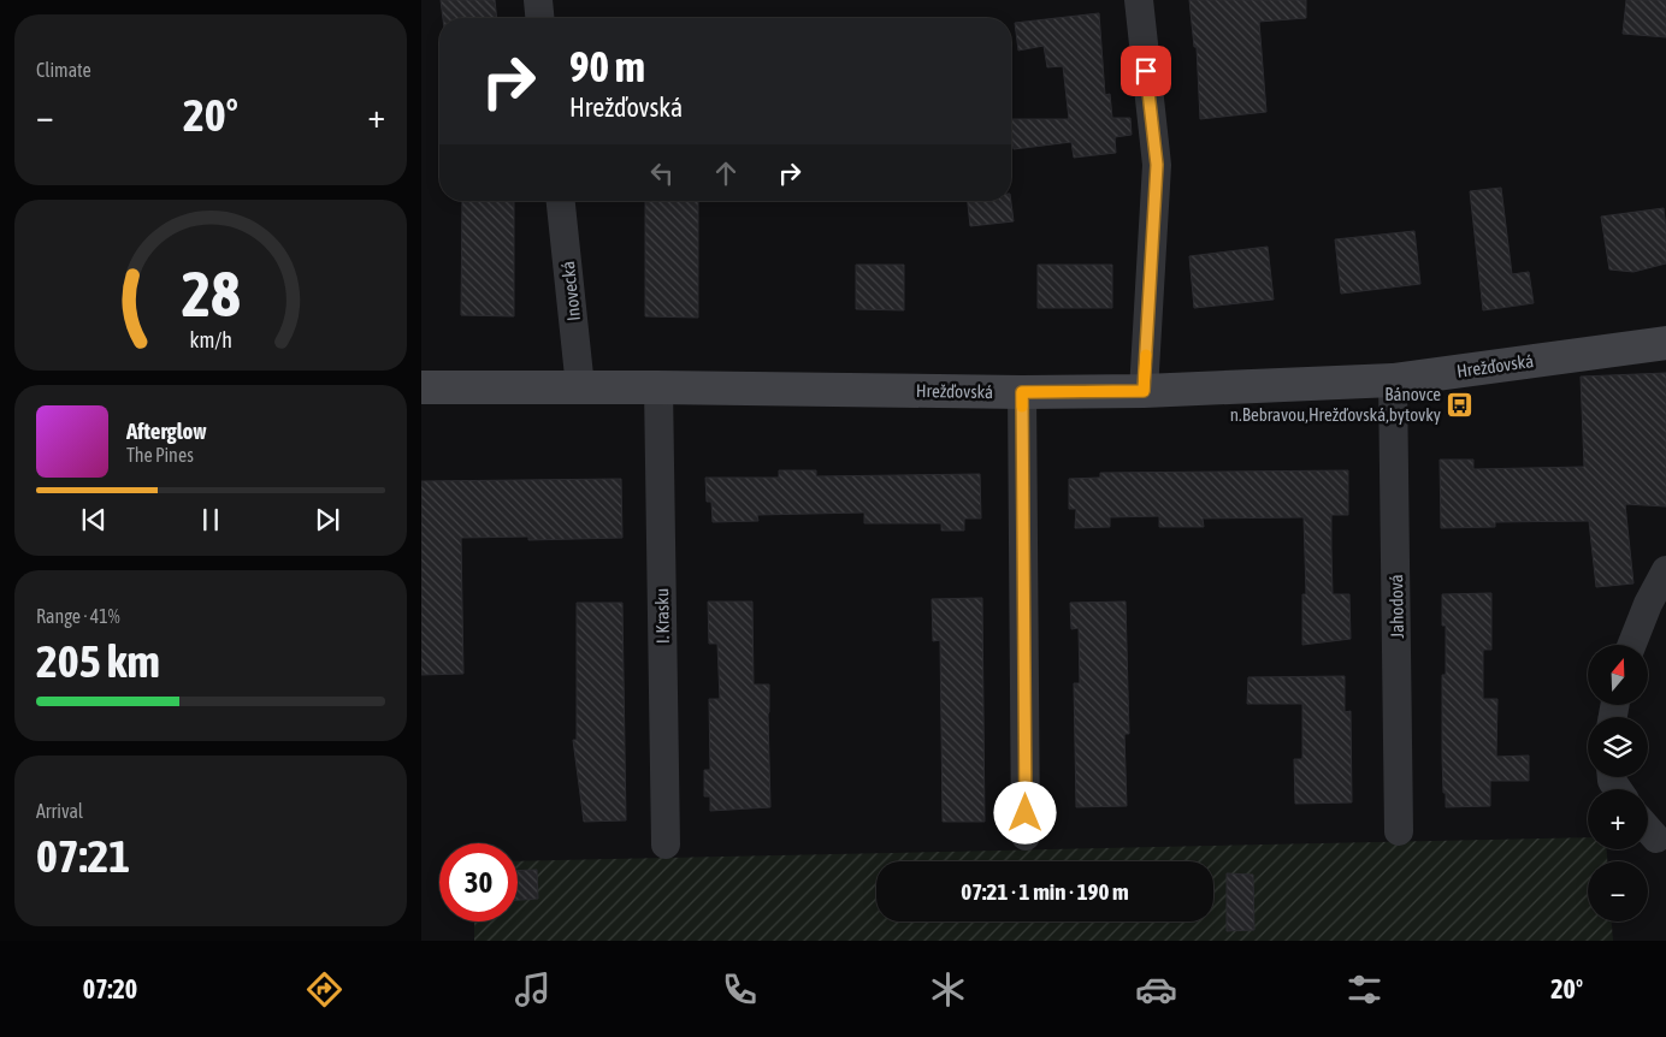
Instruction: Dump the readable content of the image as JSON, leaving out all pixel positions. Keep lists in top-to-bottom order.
{
  "streets": {
    "street": [
      "Inovecká",
      "Hrežďovská",
      "Jahodová",
      "I. Krasku"
    ]
  },
  "crossings": [
    ["Inovecká", "Hrežďovská"],
    ["Hrežďovská", "Jahodová"],
    ["Hrežďovská", "I. Krasku"]
  ],
  "places": {
    "bus stop": ["Bánovce n.Bebravou,Hrežďovská,bytovky"]
  },
  "north": "top",
  "page": {
    "tile": [
      "Climate",
      ["Range · 41%", "205 km"],
      ["Arrival", "07:21"]
    ],
    "turn": ["90 m", "Hrežďovská"],
    "heat": ["−", "20°", "+"],
    "song": ["Afterglow", "The Pines"],
    "map_buttons": ["+", "−"],
    "limit": "30",
    "trip": "07:21 · 1 min · 190 m",
    "tabs": ["07:20", "20°"],
    "gauge": ["28", "km/h"]
  }
}
